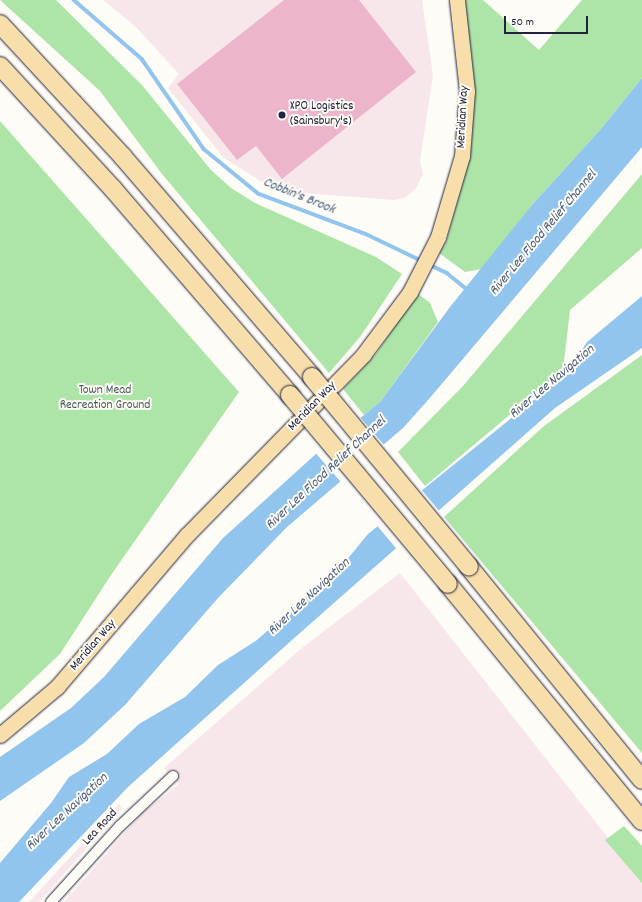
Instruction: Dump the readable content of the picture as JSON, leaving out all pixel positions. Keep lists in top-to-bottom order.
{
  "streets": {
    "main road": ["Meridian Way"],
    "street": ["Lea Road"]
  },
  "water": ["Cobbin's Brook", "River Lee Flood Relief Channel", "River Lee Navigation"],
  "parks": ["Town Mead Recreation Ground"],
  "places": ["XPO Logistics (Sainsbury's)"],
  "scale_bar": "50 m"
}
